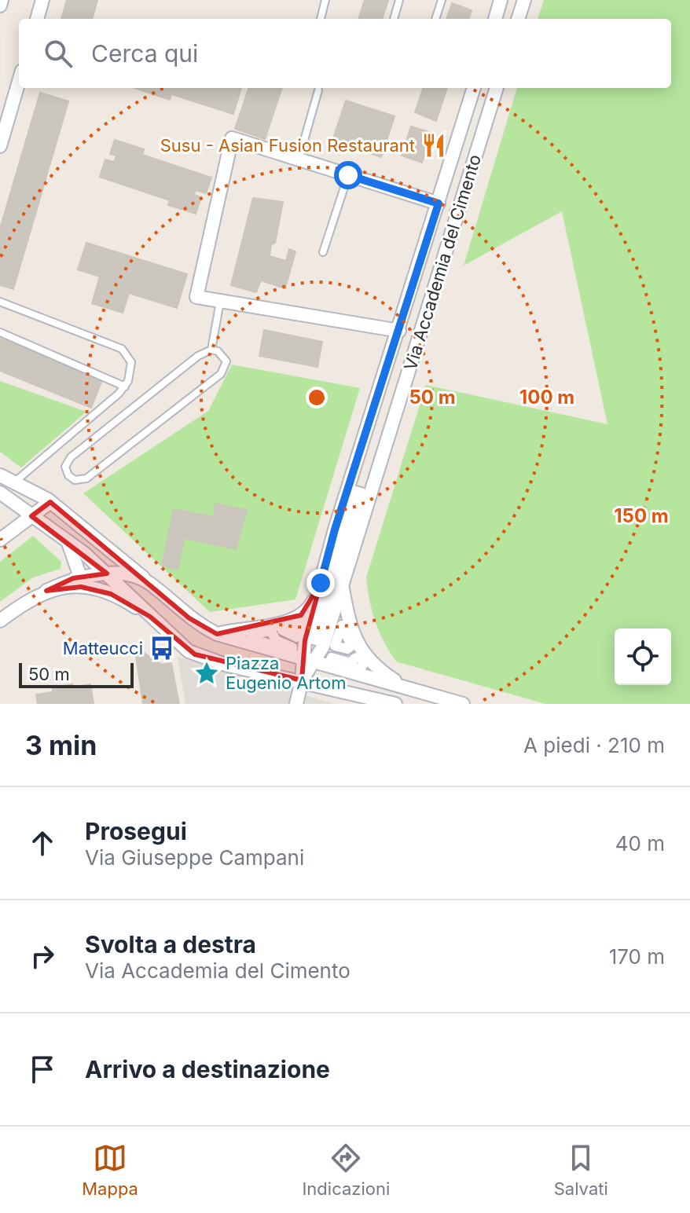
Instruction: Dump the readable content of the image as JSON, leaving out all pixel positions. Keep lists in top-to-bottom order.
{
  "streets": {
    "street": ["Via Accademia del Cimento"]
  },
  "places": {
    "restaurant": ["Susu - Asian Fusion Restaurant"],
    "bus stop": ["Matteucci"],
    "place": ["Piazza Eugenio Artom"]
  },
  "scale_bar": "50 m",
  "page": {
    "search": "Cerca qui",
    "scale": "50 m",
    "heading": ["3 min", "A piedi · 210 m"],
    "list": [
      ["Prosegui", "Via Giuseppe Campani", "40 m"],
      ["Svolta a destra", "Via Accademia del Cimento", "170 m"],
      "Arrivo a destinazione"
    ],
    "nav": ["Mappa", "Indicazioni", "Salvati"]
  },
  "rings": ["50 m", "100 m", "150 m"]
}
